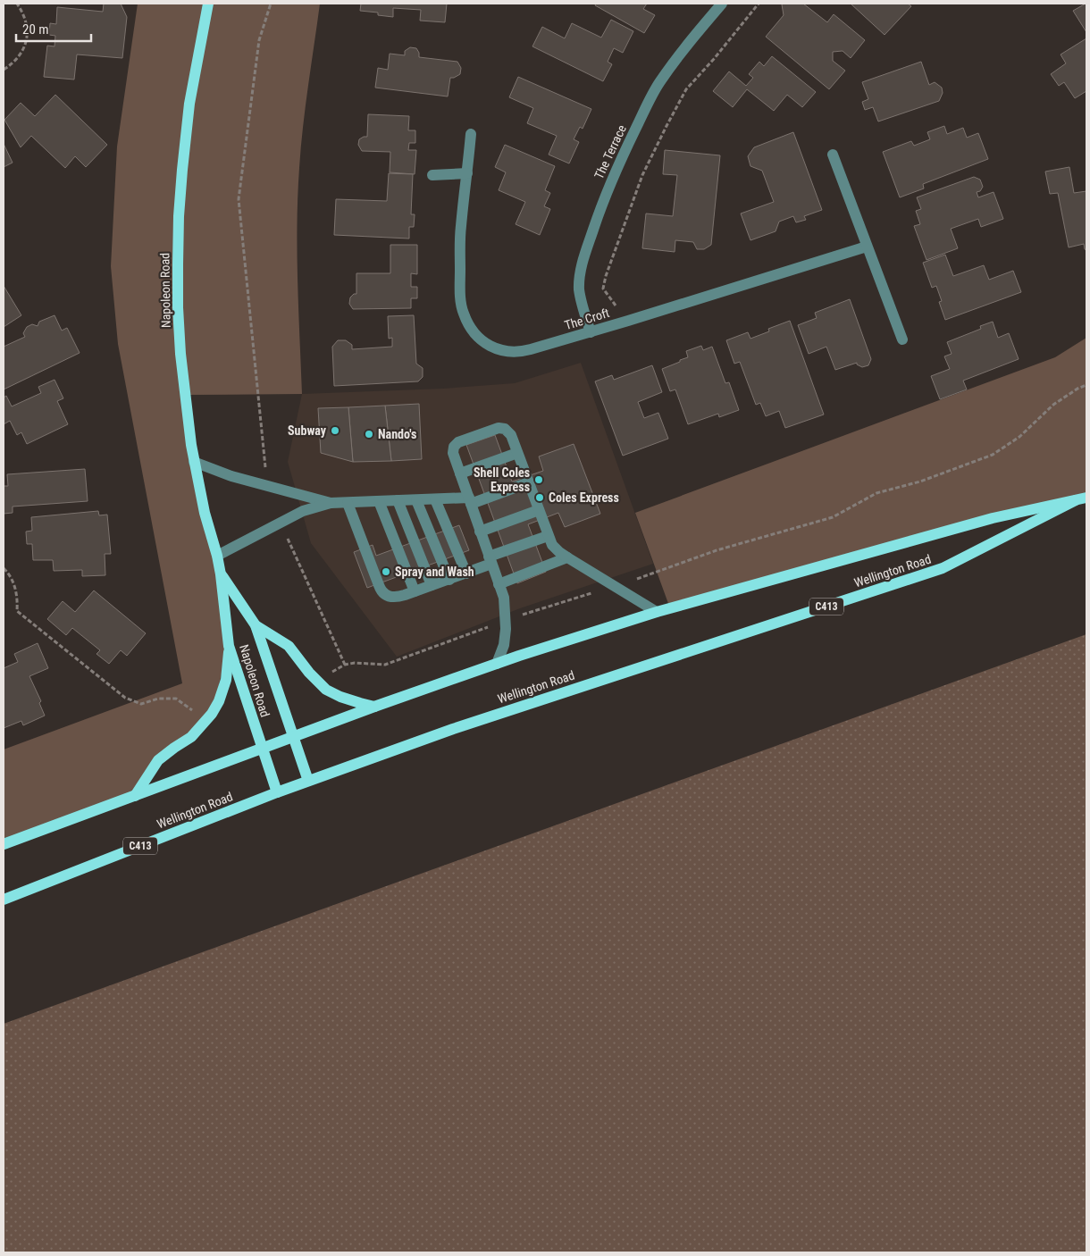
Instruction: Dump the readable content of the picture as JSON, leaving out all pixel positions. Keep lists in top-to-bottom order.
{
  "streets": {
    "main road": ["Napoleon Road", "Wellington Road", "C413"],
    "street": ["The Terrace", "The Croft"]
  },
  "crossings": [
    ["The Terrace", "The Croft"],
    ["Napoleon Road", "Wellington Road"]
  ],
  "places": [
    "Subway",
    "Nando's",
    "Shell Coles Express",
    "Coles Express",
    "Spray and Wash"
  ],
  "scale_bar": "20 m"
}
